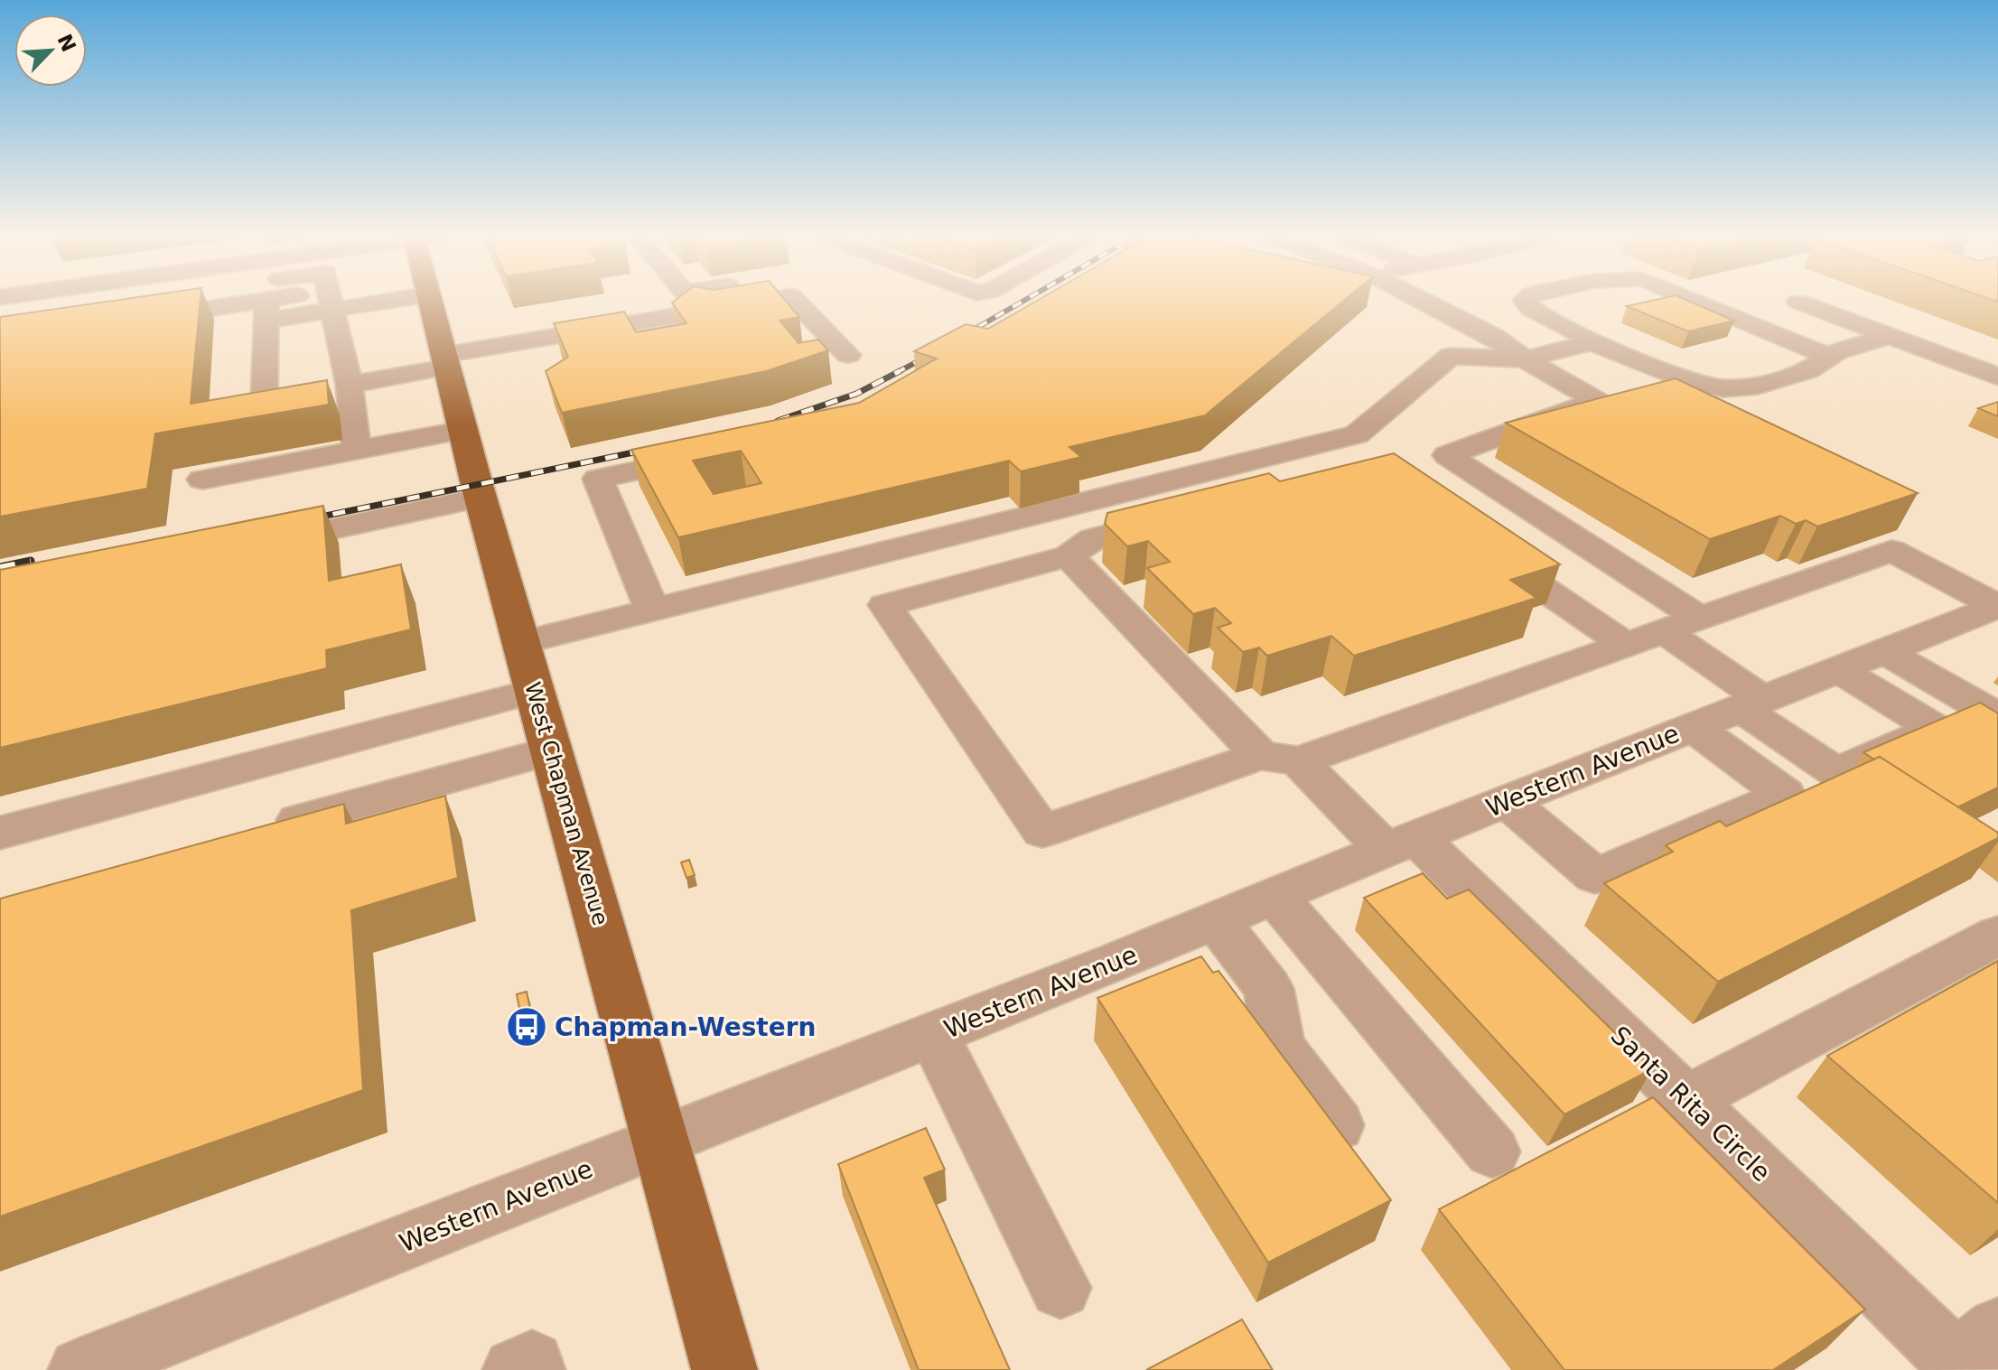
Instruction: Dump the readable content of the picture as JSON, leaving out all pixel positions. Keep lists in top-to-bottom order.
{
  "streets": {
    "main road": ["West Chapman Avenue"],
    "street": ["Western Avenue", "Santa Rita Circle"]
  },
  "crossings": [
    ["Western Avenue", "West Chapman Avenue"],
    ["Western Avenue", "Santa Rita Circle"]
  ],
  "places": {
    "bus stop": ["Chapman-Western"]
  },
  "north": "top right"
}
